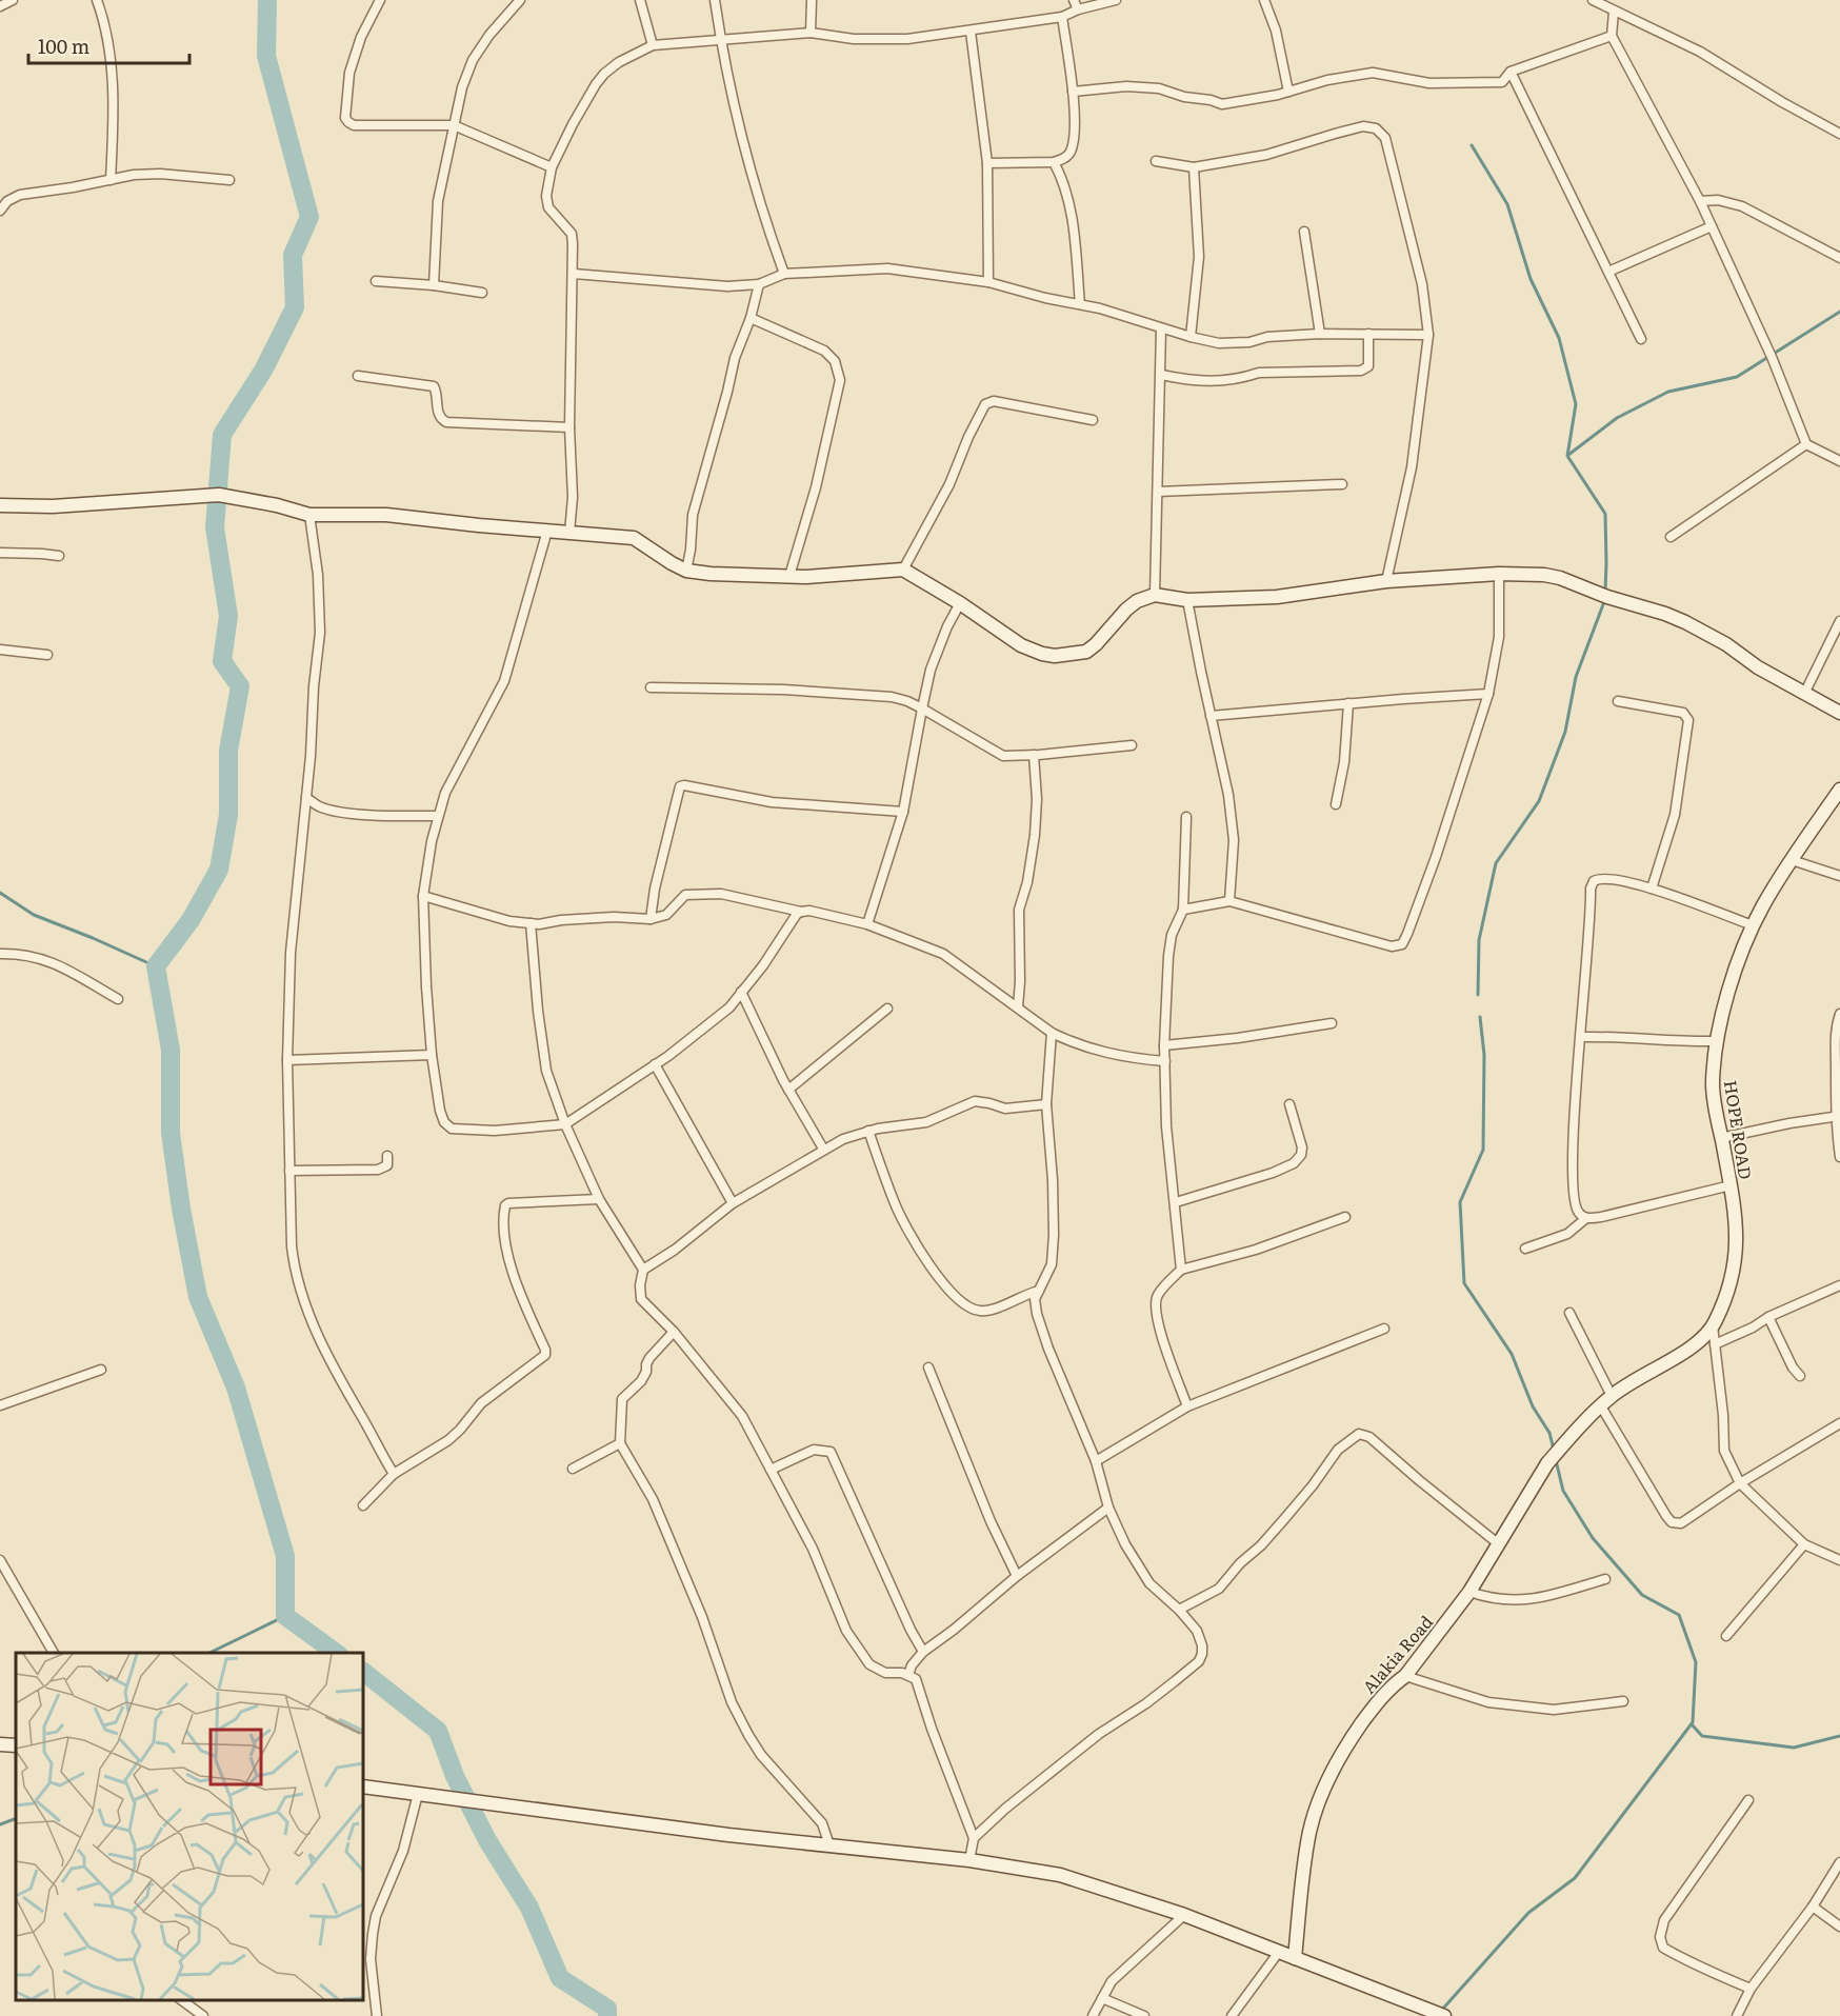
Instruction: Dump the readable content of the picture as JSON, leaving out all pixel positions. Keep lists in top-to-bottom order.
{
  "streets": {
    "street": ["HOPE ROAD", "Alakia Road"]
  },
  "crossings": [
    ["HOPE ROAD", "Alakia Road"]
  ],
  "scale_bar": "100 m"
}
